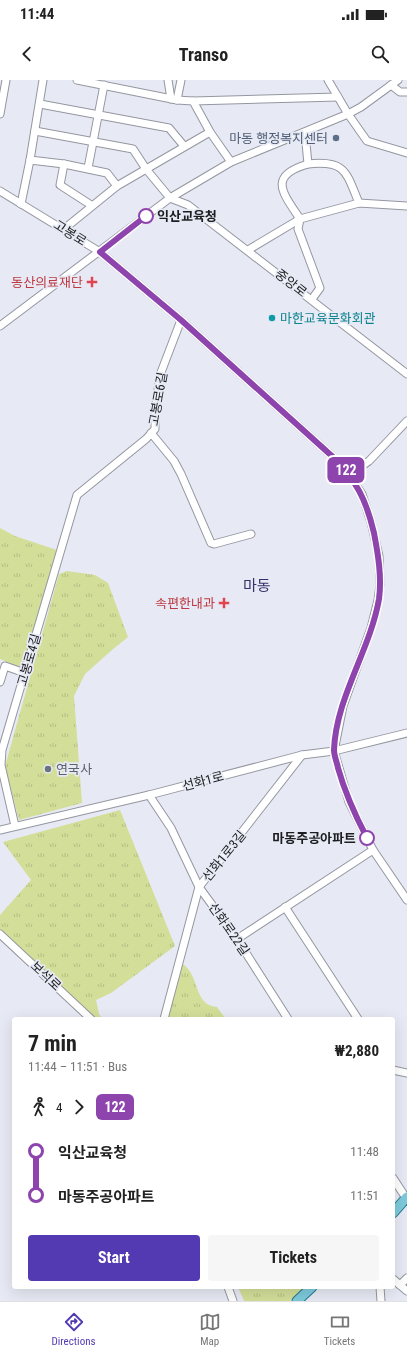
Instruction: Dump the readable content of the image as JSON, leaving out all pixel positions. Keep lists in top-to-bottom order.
{
  "streets": {
    "street": [
      "고봉로",
      "중앙로",
      "고봉로6길",
      "고봉로4길",
      "선화1로",
      "선화1로3길",
      "선화로22길",
      "보석로"
    ]
  },
  "crossings": [
    ["고봉로", "고봉로6길"],
    ["고봉로", "선화1로"],
    ["고봉로6길", "고봉로4길"],
    ["고봉로4길", "선화1로"],
    ["선화1로", "선화1로3길"],
    ["선화1로", "선화로22길"],
    ["선화1로3길", "선화로22길"]
  ],
  "districts": ["마동"],
  "places": {
    "other": [
      "마동 행정복지센터",
      "익산교육청",
      "마한교육문화회관",
      "연국사",
      "마동주공아파트"
    ],
    "health": ["동산의료재단", "속편한내과"]
  },
  "lines": ["bus line 122"],
  "page": {
    "status": "11:44",
    "header": "Transo",
    "on_map": "122",
    "heading": ["7 min", "11:44 – 11:51 · Bus", "₩2,880"],
    "legs": ["4", "122"],
    "list": [
      {
        "name": "익산교육청",
        "value": "11:48"
      },
      {
        "name": "마동주공아파트",
        "value": "11:51"
      }
    ],
    "buttons": ["Start", "Tickets"],
    "tabs": ["Directions", "Map", "Tickets"]
  }
}
